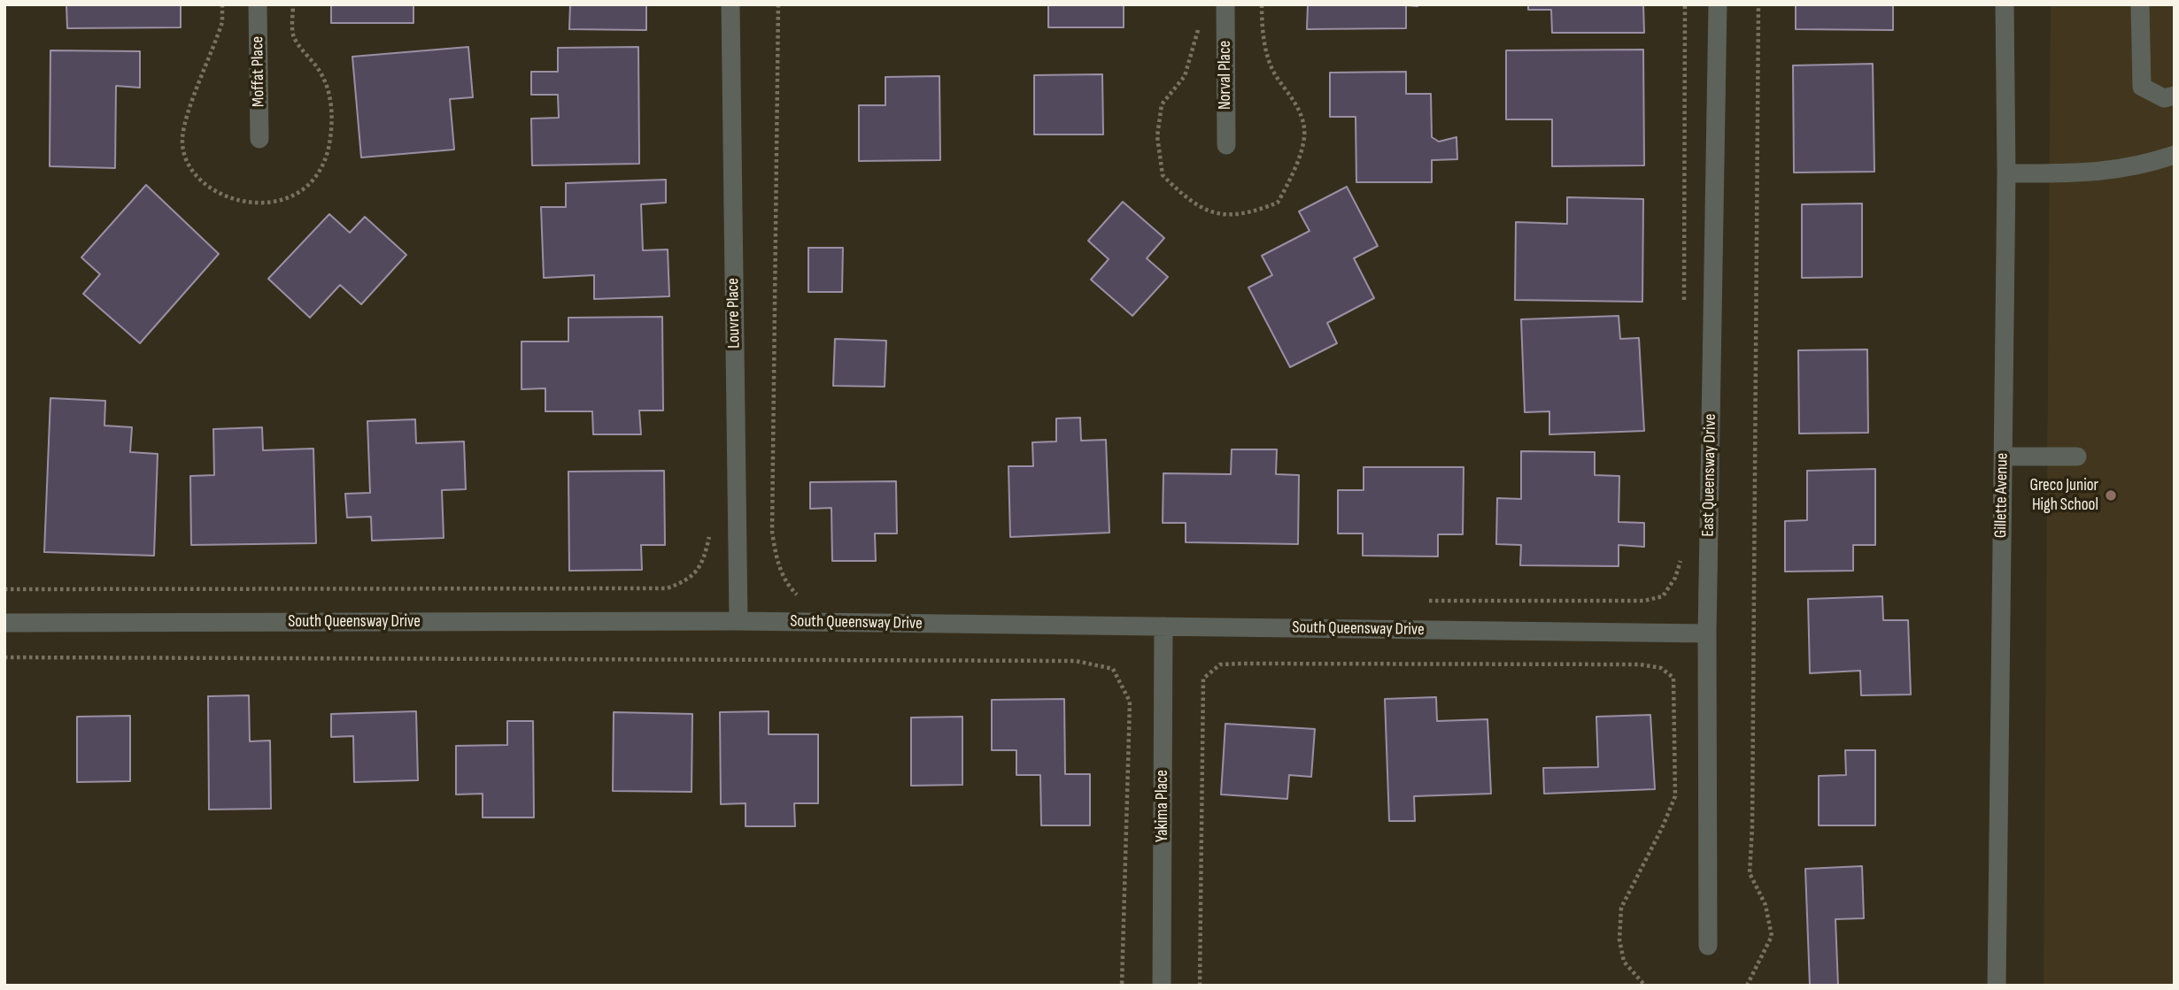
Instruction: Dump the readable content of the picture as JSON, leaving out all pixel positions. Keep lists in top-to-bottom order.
{
  "streets": {
    "street": [
      "Moffat Place",
      "Norval Place",
      "Louvre Place",
      "East Queensway Drive",
      "Gillette Avenue",
      "South Queensway Drive",
      "Yakima Place"
    ]
  },
  "crossings": [
    ["Louvre Place", "South Queensway Drive"],
    ["East Queensway Drive", "South Queensway Drive"],
    ["South Queensway Drive", "Yakima Place"]
  ],
  "places": ["Greco Junior High School"]
}
